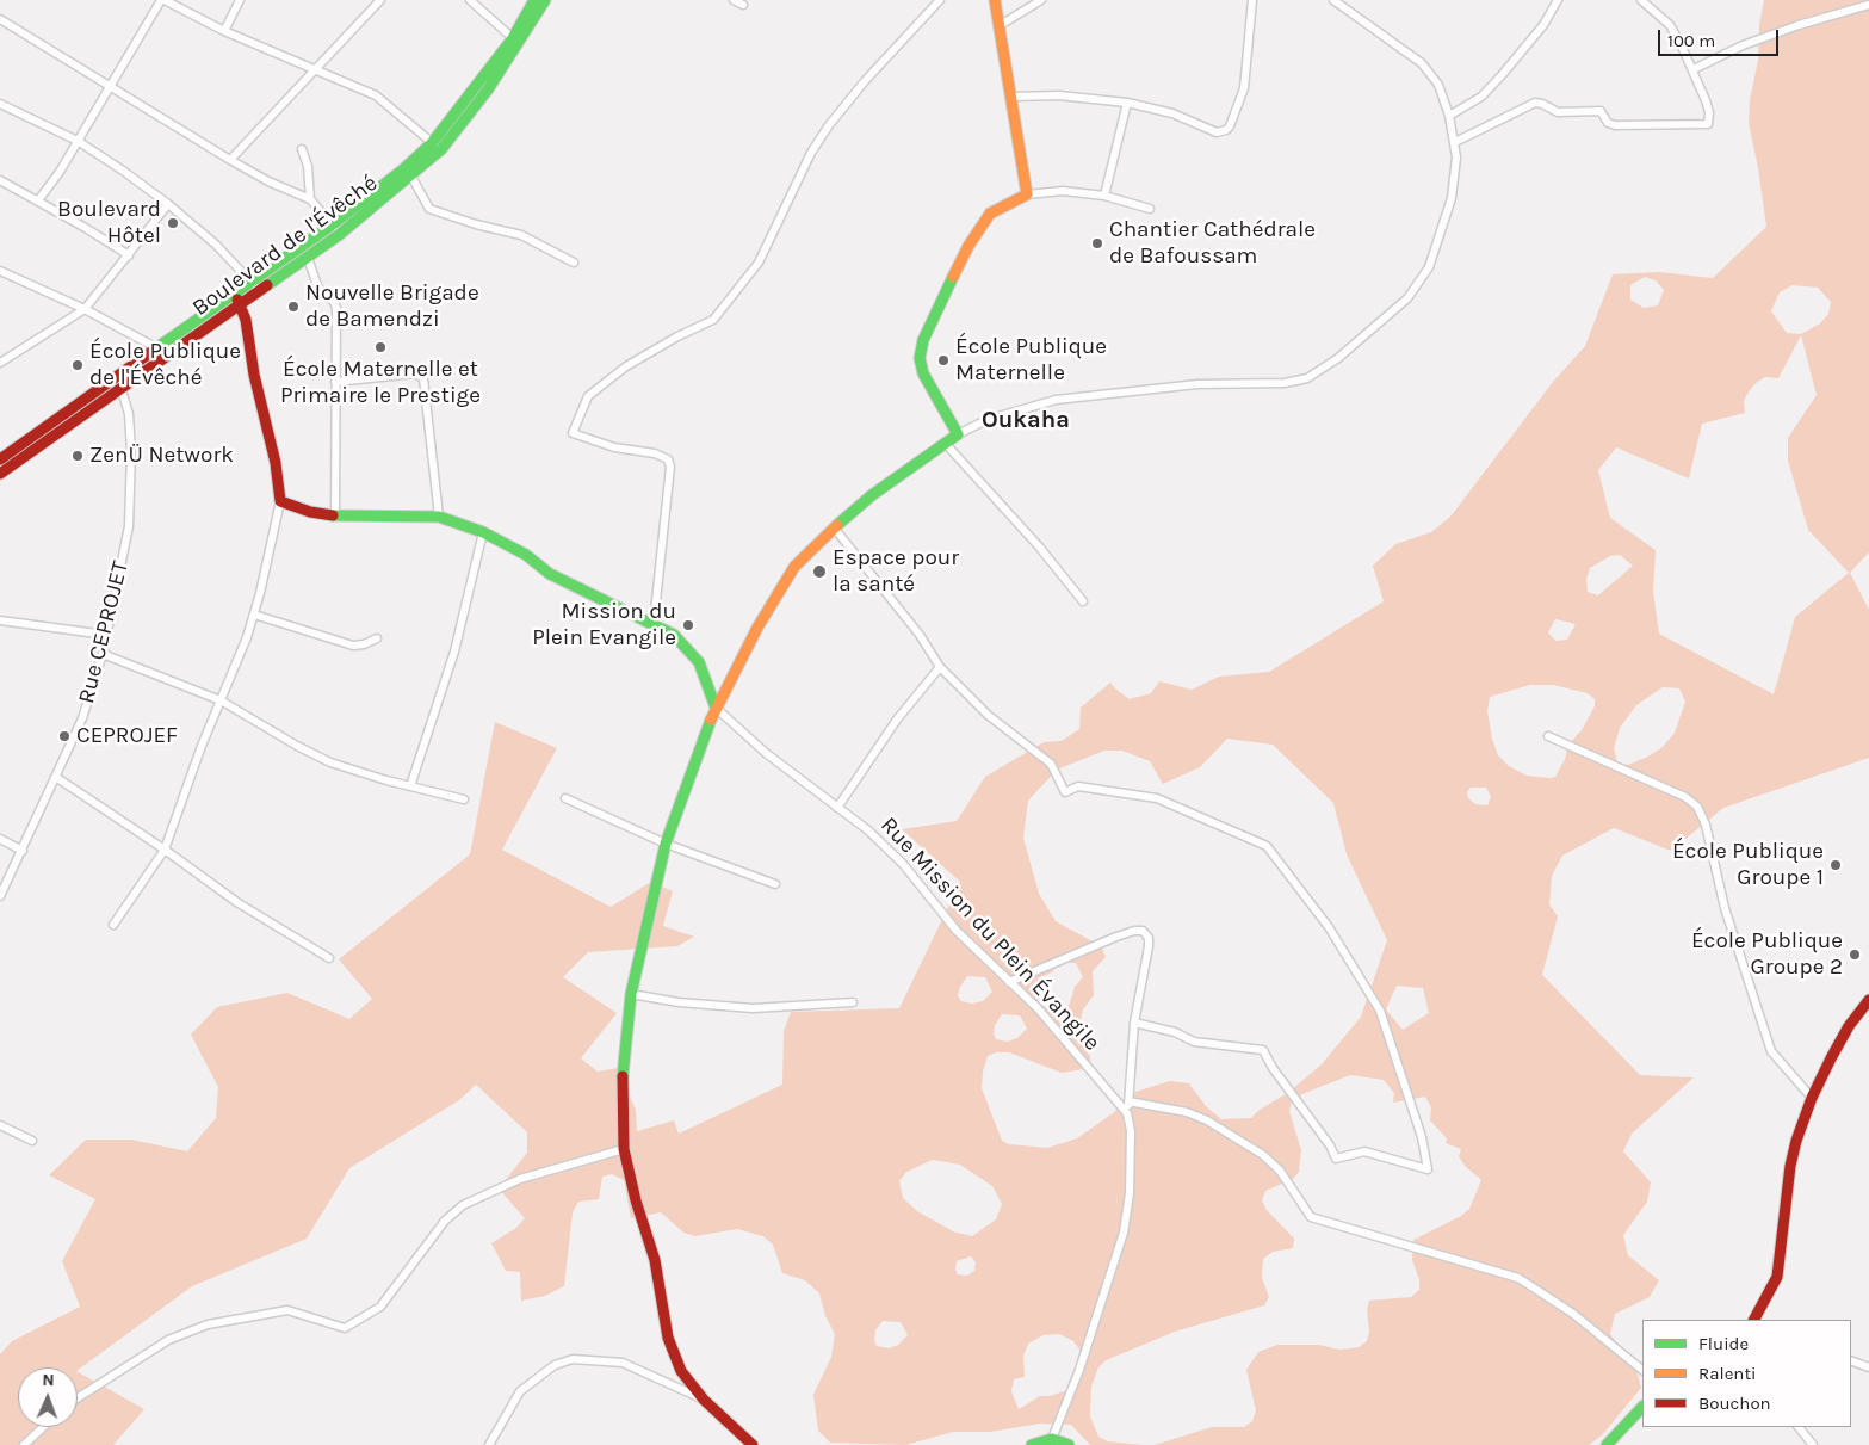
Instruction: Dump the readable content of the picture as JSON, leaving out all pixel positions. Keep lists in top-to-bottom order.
{
  "streets": {
    "street": ["Boulevard de l'Évêché", "Rue CEPROJET", "Rue Mission du Plein Évangile"]
  },
  "crossings": [
    ["Boulevard de l'Évêché", "Rue CEPROJET"]
  ],
  "districts": ["Oukaha"],
  "places": [
    "Boulevard Hôtel",
    "Chantier Cathédrale de Bafoussam",
    "Nouvelle Brigade de Bamendzi",
    "École Maternelle et Primaire le Prestige",
    "École Publique Maternelle",
    "École Publique de l'Évêché",
    "ZenÜ Network",
    "Espace pour la santé",
    "Mission du Plein Evangile",
    "CEPROJEF",
    "École Publique Groupe 1",
    "École Publique Groupe 2"
  ],
  "legend": ["Fluide", "Ralenti", "Bouchon"],
  "scale_bar": "100 m",
  "north": "top"
}
